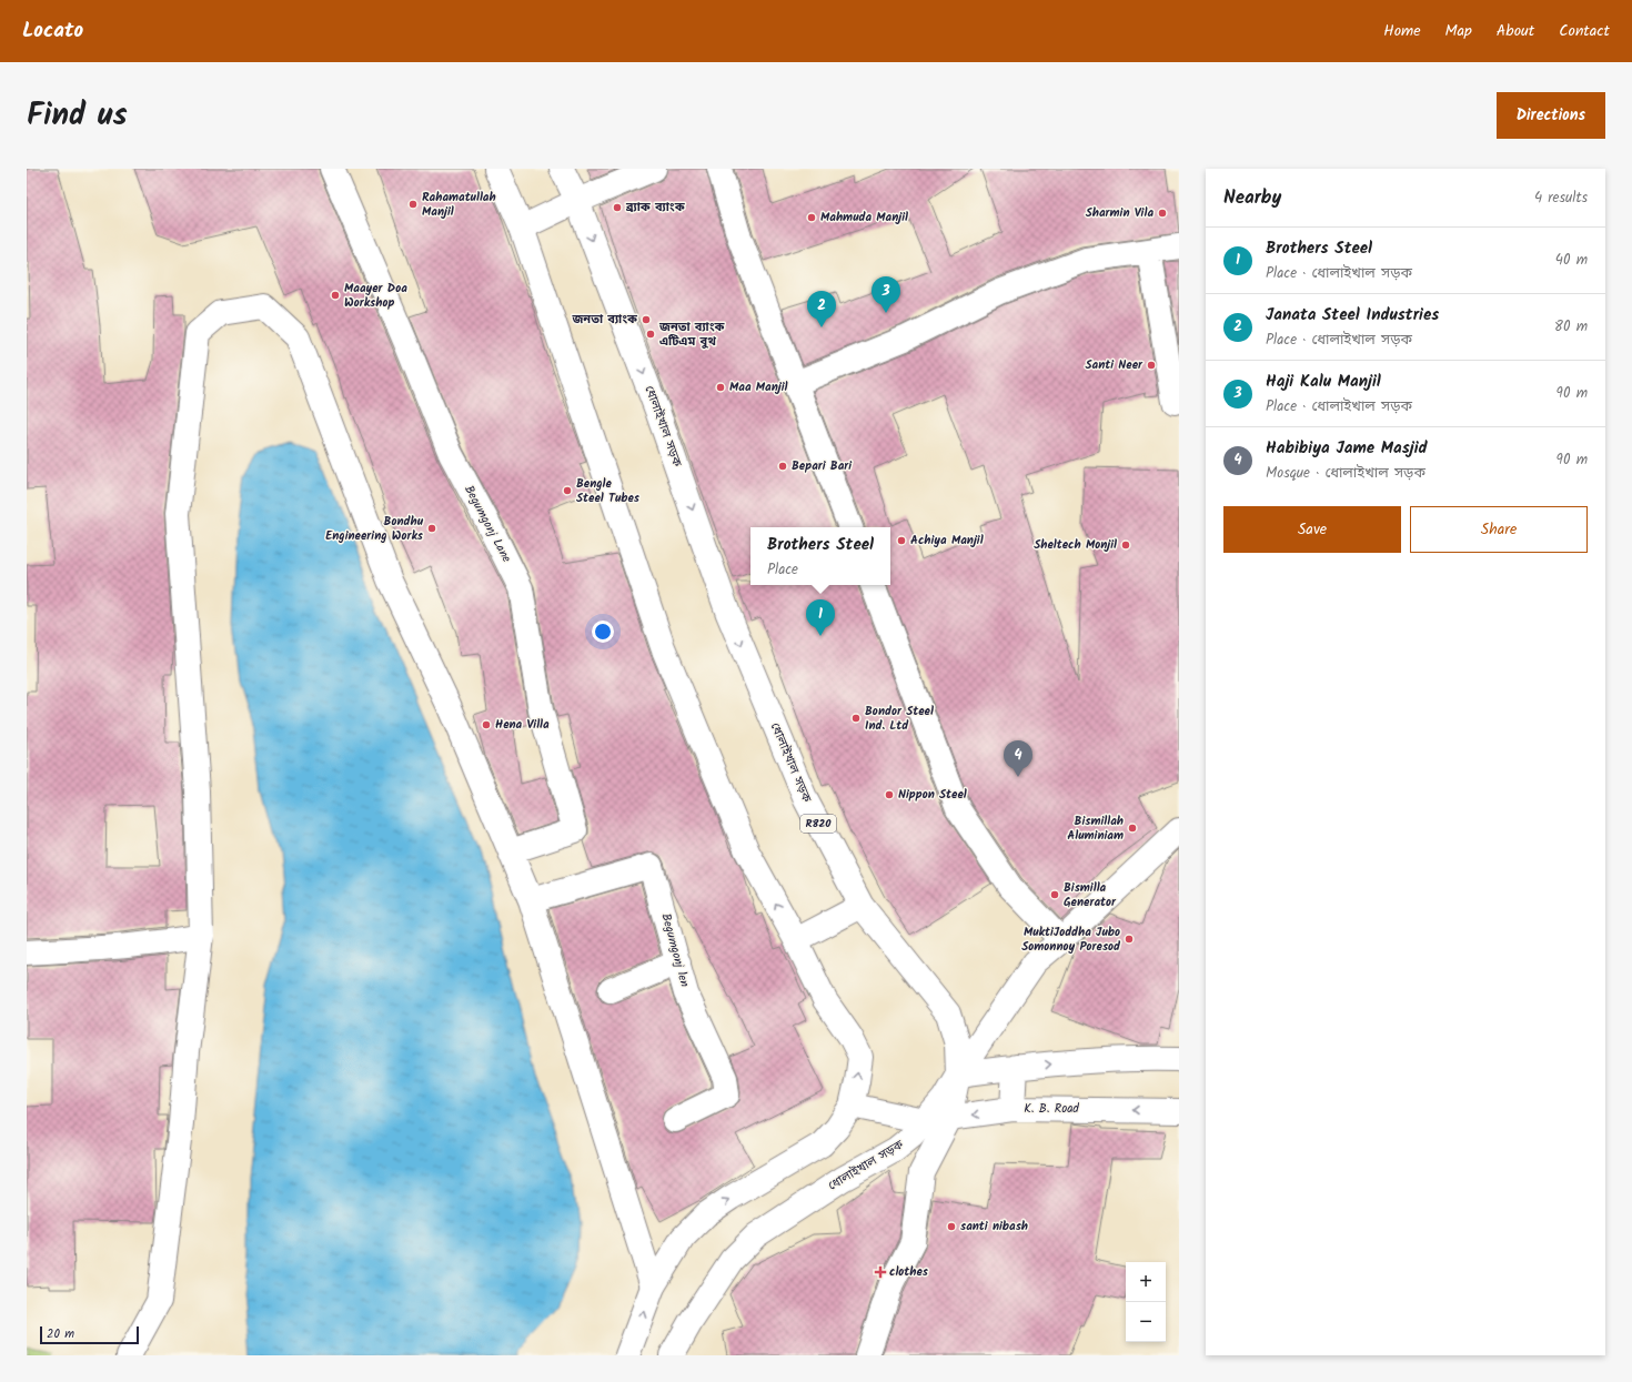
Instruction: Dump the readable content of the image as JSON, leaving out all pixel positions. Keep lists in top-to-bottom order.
{
  "streets": {
    "street": [
      "ধোলাইখাল সড়ক",
      "Begumgonj Lane",
      "R820",
      "Begumgonj len",
      "K. B. Road"
    ]
  },
  "crossings": [
    ["ধোলাইখাল সড়ক", "K. B. Road"]
  ],
  "places": {
    "other": [
      "Rahamatullah Manjil",
      "ব্র্যাক ব্যাংক",
      "Sharmin Vila",
      "Mahmuda Manjil",
      "Maayer Doa Workshop",
      "জনতা ব্যাংক",
      "জনতা ব্যাংক এটিএম বুথ",
      "Santi Neer",
      "Maa Manjil",
      "Bepari Bari",
      "Bengle Steel Tubes",
      "Bondhu Engineering Works",
      "Achiya Manjil",
      "Sheltech Monjil",
      "Bondor Steel Ind. Ltd",
      "Hena Villa",
      "Nippon Steel",
      "Bismillah Aluminiam",
      "Bismilla Generator",
      "MuktiJoddha Jubo Somonnoy Poresod",
      "santi nibash"
    ],
    "health": ["clothes"]
  },
  "scale_bar": "20 m",
  "page": {
    "header": "Locato",
    "nav": [
      "Home",
      "Map",
      "About",
      "Contact"
    ],
    "title": "Find us",
    "buttons": [
      "Directions",
      ["Save", "Share"]
    ],
    "heading": ["Nearby", "4 results"],
    "list": [
      {
        "mark": "1",
        "name": "Brothers Steel",
        "note": "Place · ধোলাইখাল সড়ক",
        "value": "40 m"
      },
      {
        "mark": "2",
        "name": "Janata Steel Industries",
        "note": "Place · ধোলাইখাল সড়ক",
        "value": "80 m"
      },
      {
        "mark": "3",
        "name": "Haji Kalu Manjil",
        "note": "Place · ধোলাইখাল সড়ক",
        "value": "90 m"
      },
      {
        "mark": "4",
        "name": "Habibiya Jame Masjid",
        "note": "Mosque · ধোলাইখাল সড়ক",
        "value": "90 m"
      }
    ],
    "pins": [
      "3",
      "2",
      "1",
      "4"
    ],
    "popup": ["Brothers Steel", "Place"],
    "map_buttons": ["+", "−"],
    "scale": "20 m"
  }
}
